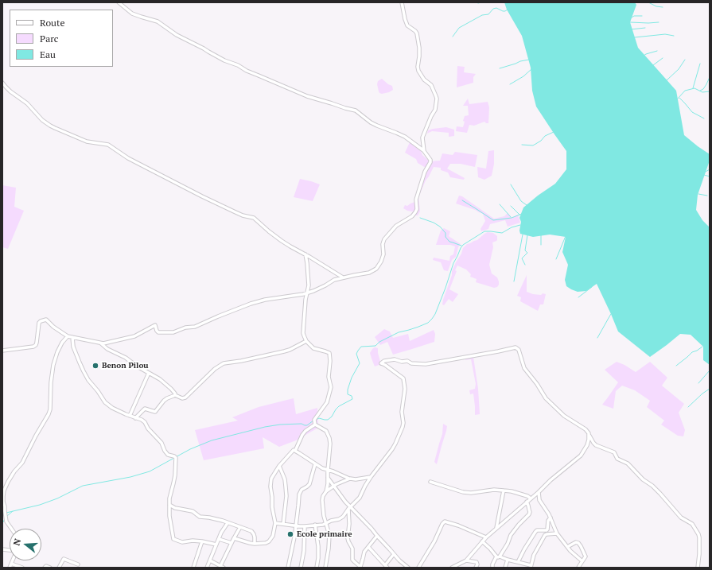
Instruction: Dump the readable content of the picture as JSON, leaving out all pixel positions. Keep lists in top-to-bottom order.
{
  "places": ["Benon Pilou", "Ecole primaire"],
  "legend": ["Route", "Parc", "Eau"],
  "north": "left"
}
